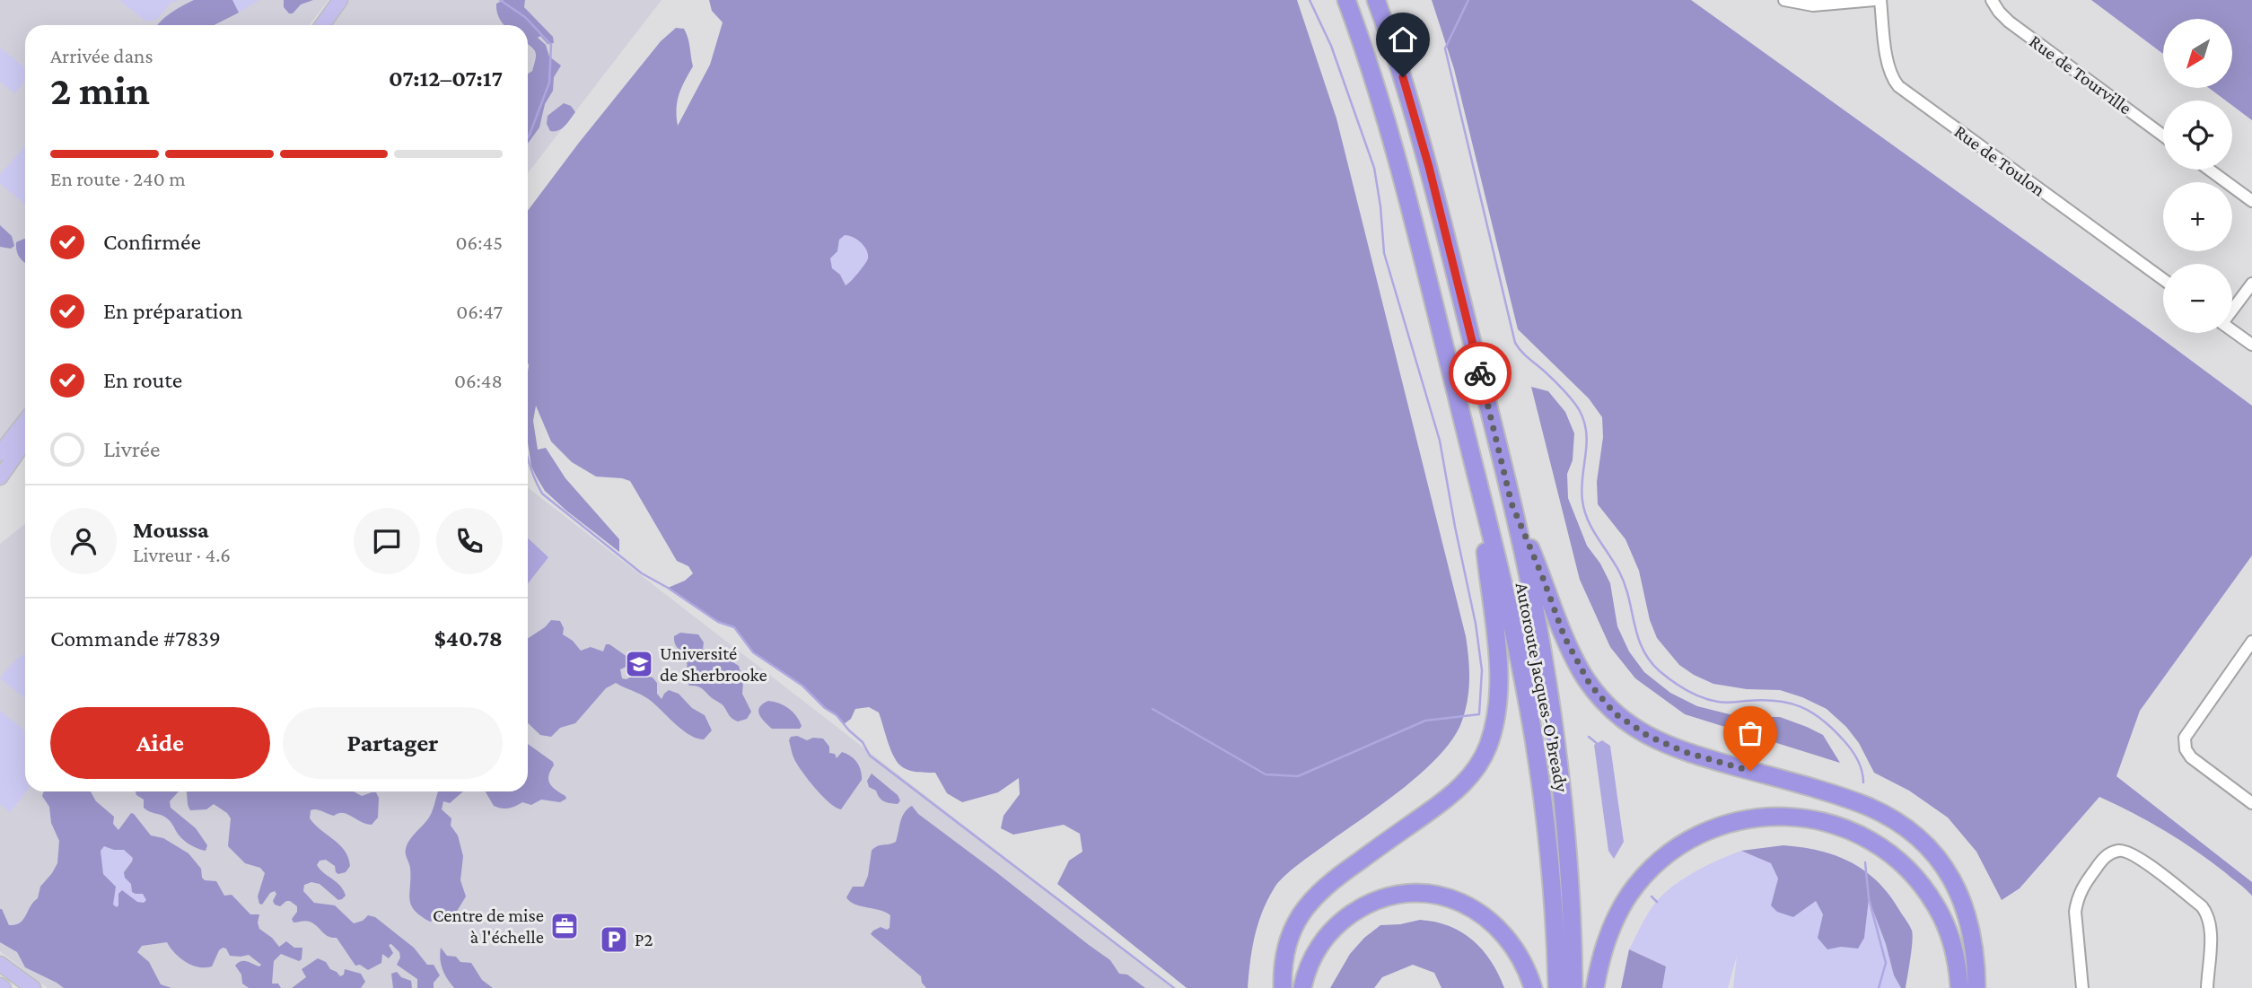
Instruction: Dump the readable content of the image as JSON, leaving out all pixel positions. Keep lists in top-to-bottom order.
{
  "streets": {
    "highway": ["Autoroute Jacques-O'Bready"],
    "street": ["Rue de Tourville", "Rue de Toulon"]
  },
  "places": {
    "school or university": ["Université de Sherbrooke"],
    "office": ["Centre de mise à l'échelle"],
    "parking": ["P2"]
  },
  "north": "bottom left",
  "page": {
    "map_buttons": ["+", "−"],
    "heading": ["2 min", "Arrivée dans", "07:12–07:17"],
    "panel": [
      "Moussa",
      "Livreur · 4.6",
      "Commande #7839",
      "$40.78"
    ],
    "bar": "En route · 240 m",
    "list": [
      ["Confirmée", "06:45"],
      ["En préparation", "06:47"],
      ["En route", "06:48"],
      "Livrée"
    ],
    "buttons": ["Aide", "Partager"]
  }
}
